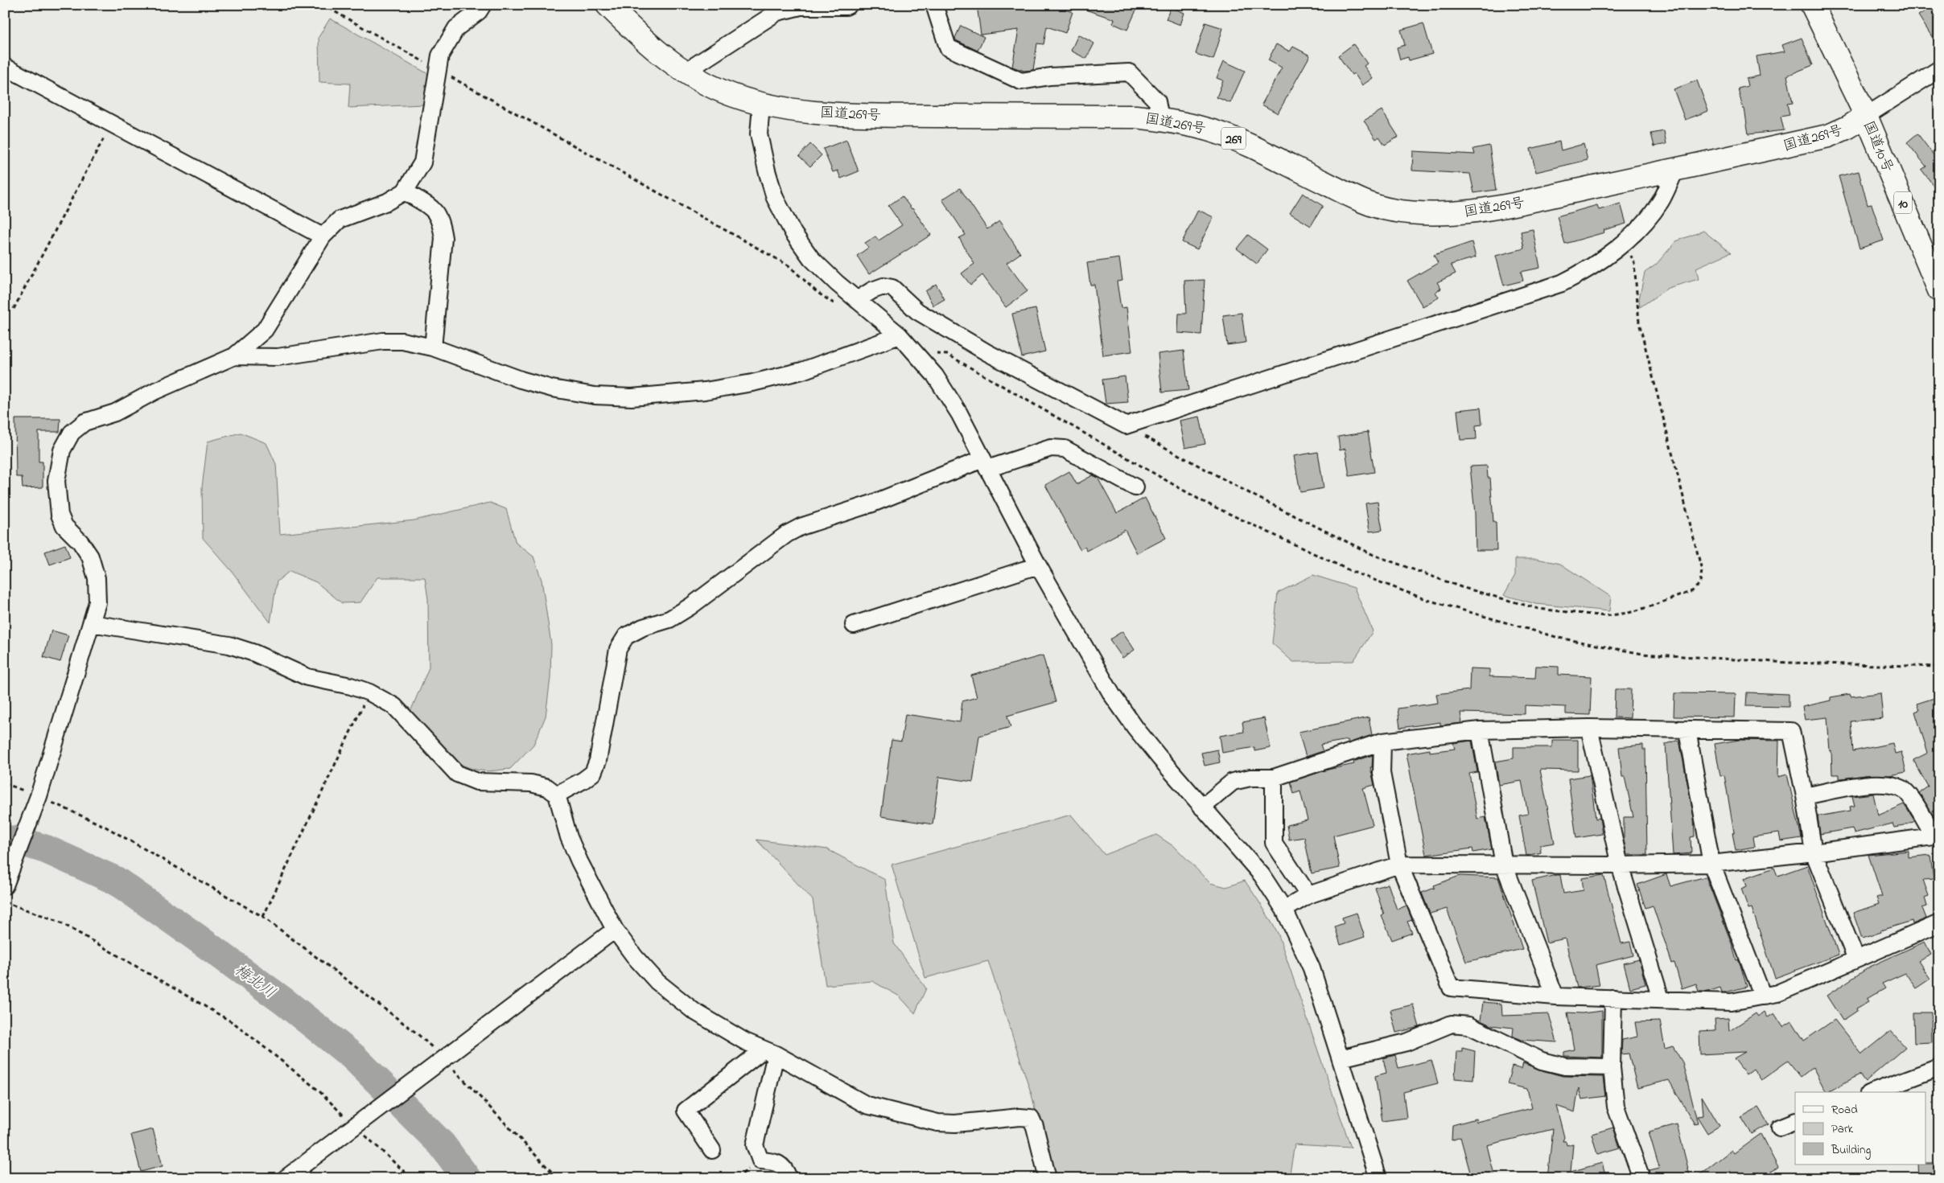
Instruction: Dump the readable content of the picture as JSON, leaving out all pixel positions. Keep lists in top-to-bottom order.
{
  "streets": {
    "highway": [
      "国道269号",
      "269",
      "国道10号",
      "10"
    ]
  },
  "crossings": [
    ["国道269号", "国道10号"]
  ],
  "water": ["梅北川"],
  "legend": ["Road", "Park", "Building"]
}
